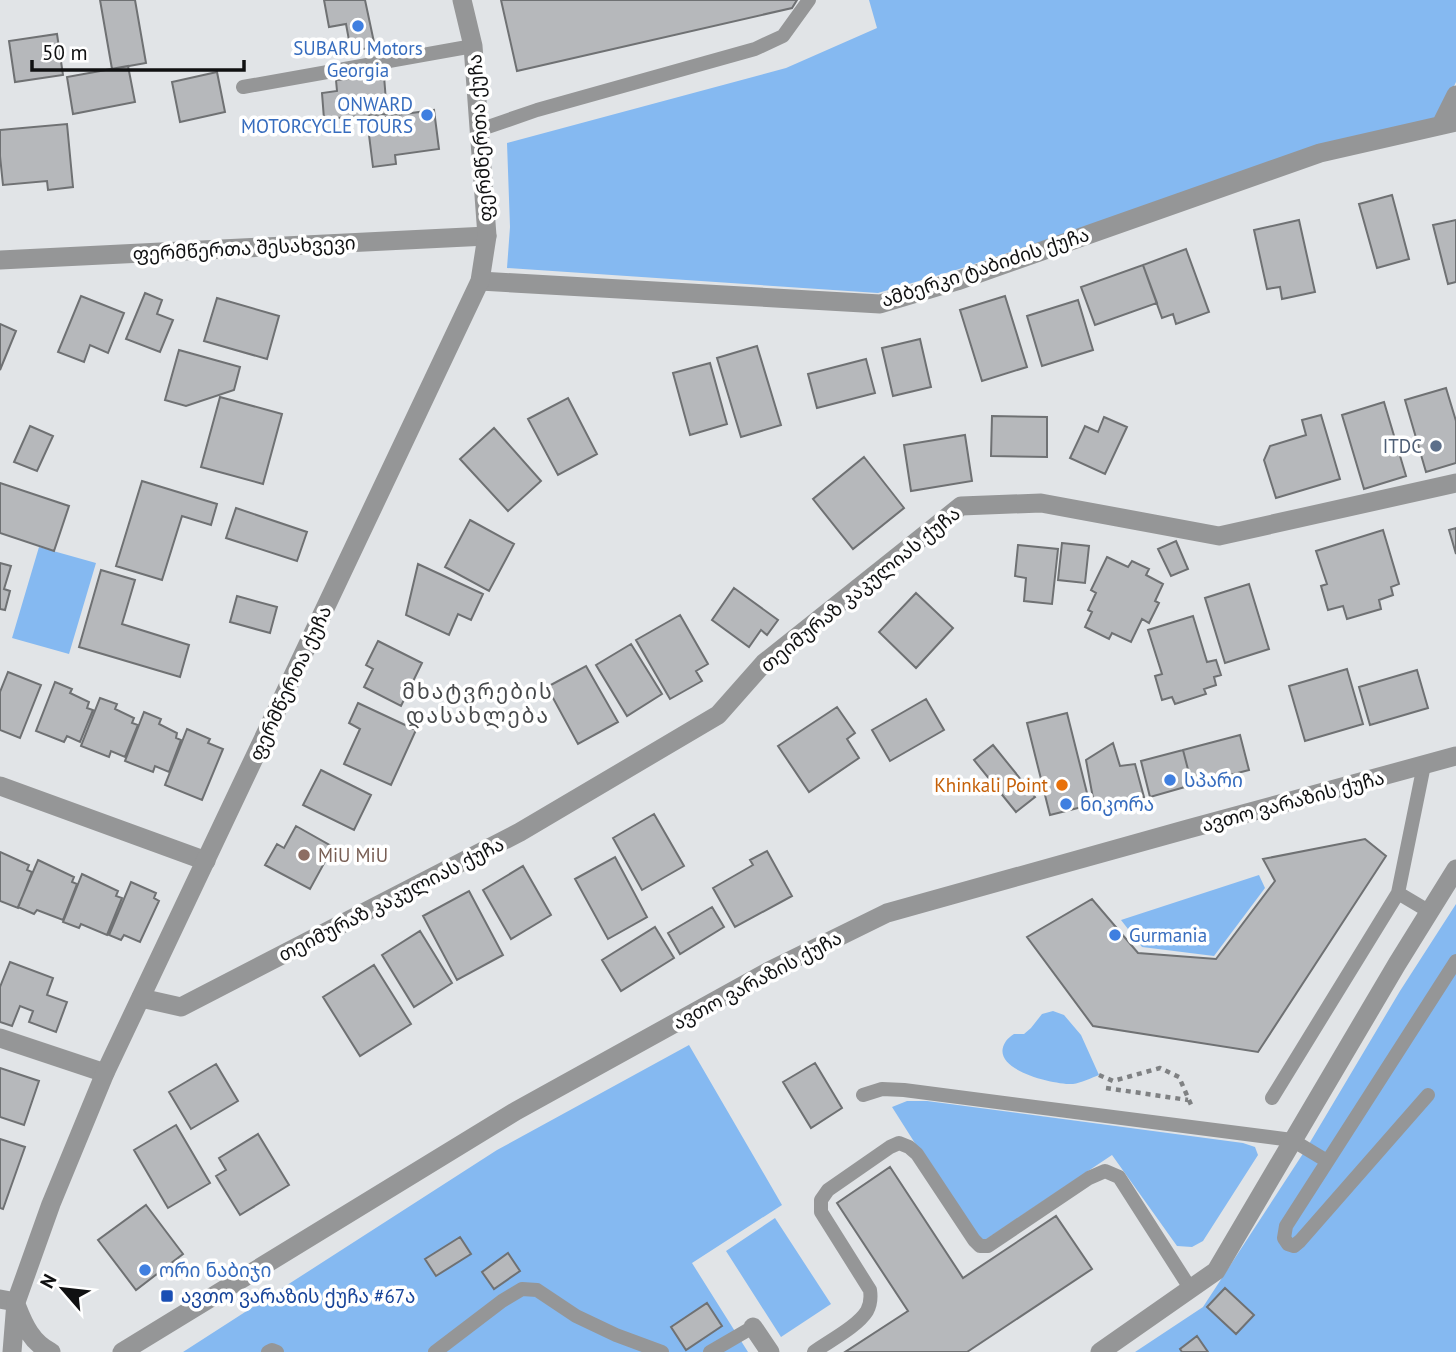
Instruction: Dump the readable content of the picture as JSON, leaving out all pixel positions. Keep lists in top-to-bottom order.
{
  "streets": {
    "street": [
      "ფერმწერთა ქუჩა",
      "ფერმწერთა შესახვევი",
      "ამბერკი ტაბიძის ქუჩა",
      "თეიმურაზ კაკულიას ქუჩა",
      "ავთო ვარაზის ქუჩა"
    ]
  },
  "crossings": [
    ["ფერმწერთა ქუჩა", "ფერმწერთა შესახვევი"],
    ["ფერმწერთა ქუჩა", "ამბერკი ტაბიძის ქუჩა"],
    ["ფერმწერთა ქუჩა", "თეიმურაზ კაკულიას ქუჩა"]
  ],
  "districts": ["მხატვრების დასახლება"],
  "places": {
    "other": [
      "SUBARU Motors Georgia",
      "ONWARD MOTORCYCLE TOURS",
      "ITDC",
      "სპარი",
      "Khinkali Point",
      "ნიკორა",
      "MiU MiU",
      "Gurmania",
      "ორი ნაბიჯი"
    ],
    "transit": ["ავთო ვარაზის ქუჩა #67ა"]
  },
  "scale_bar": "50 m",
  "north": "top left"
}
